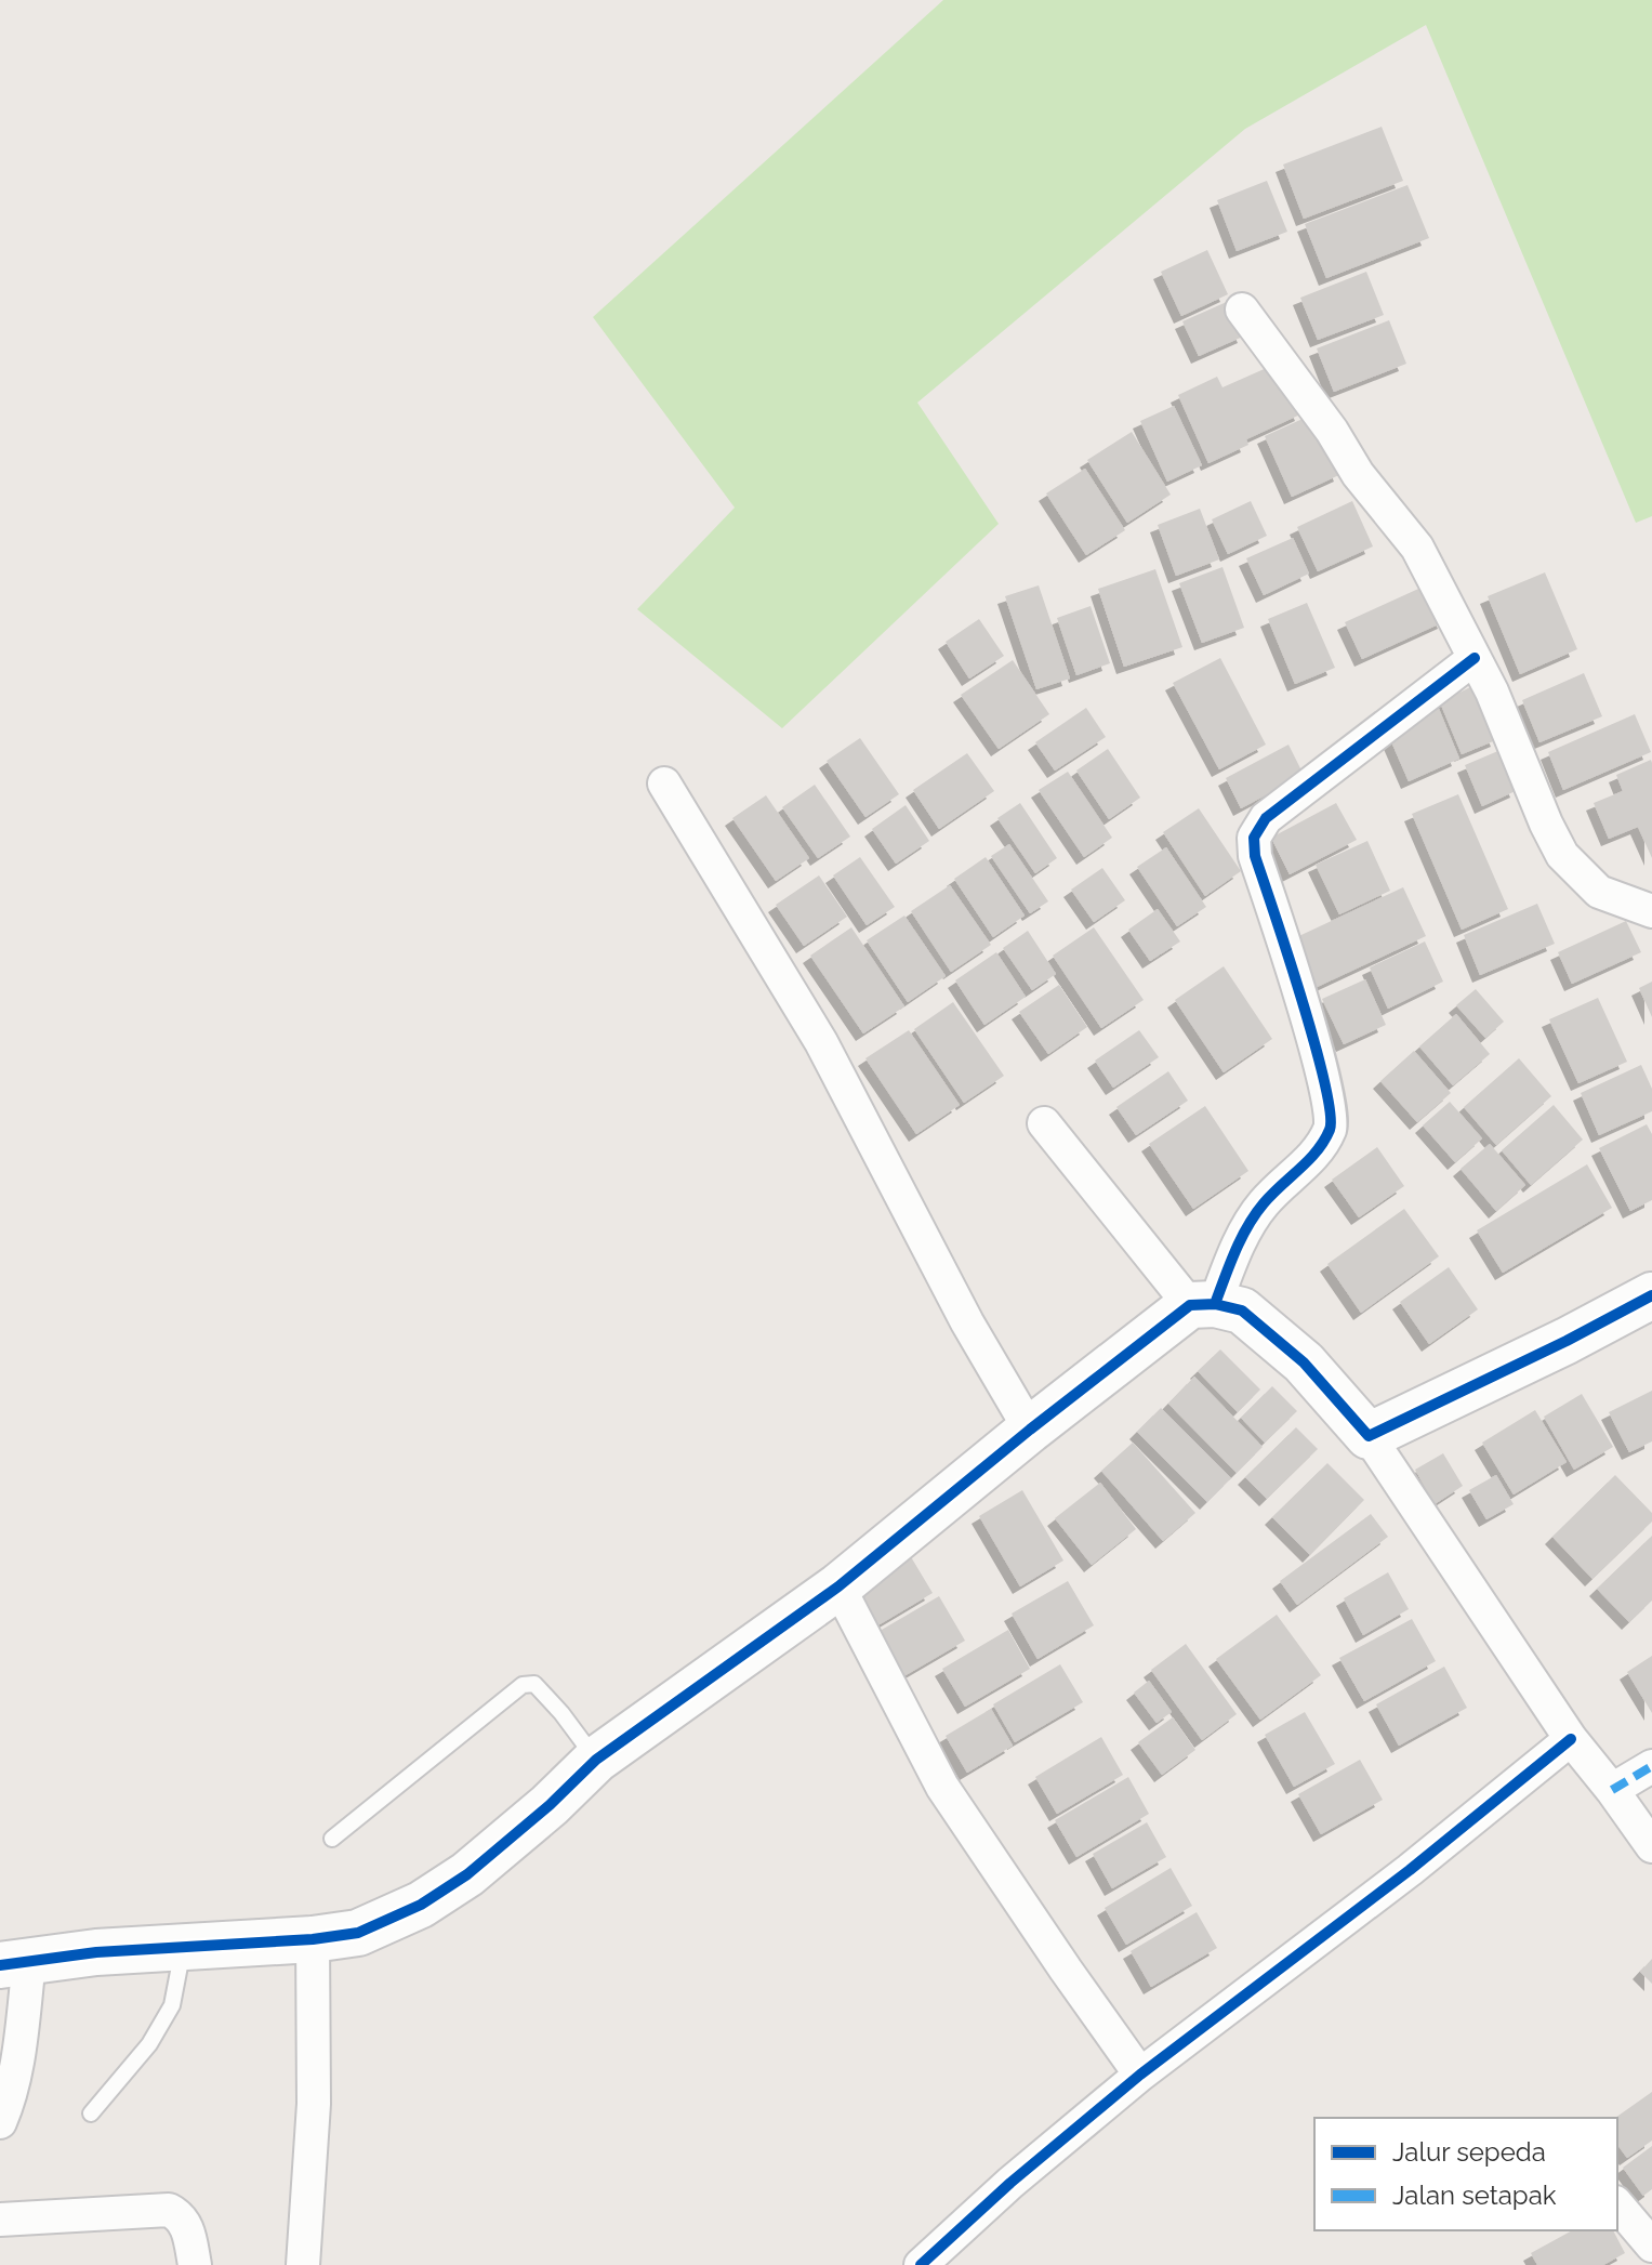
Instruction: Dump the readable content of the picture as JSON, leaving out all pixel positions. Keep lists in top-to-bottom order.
{
  "legend": ["Jalur sepeda", "Jalan setapak"]
}
